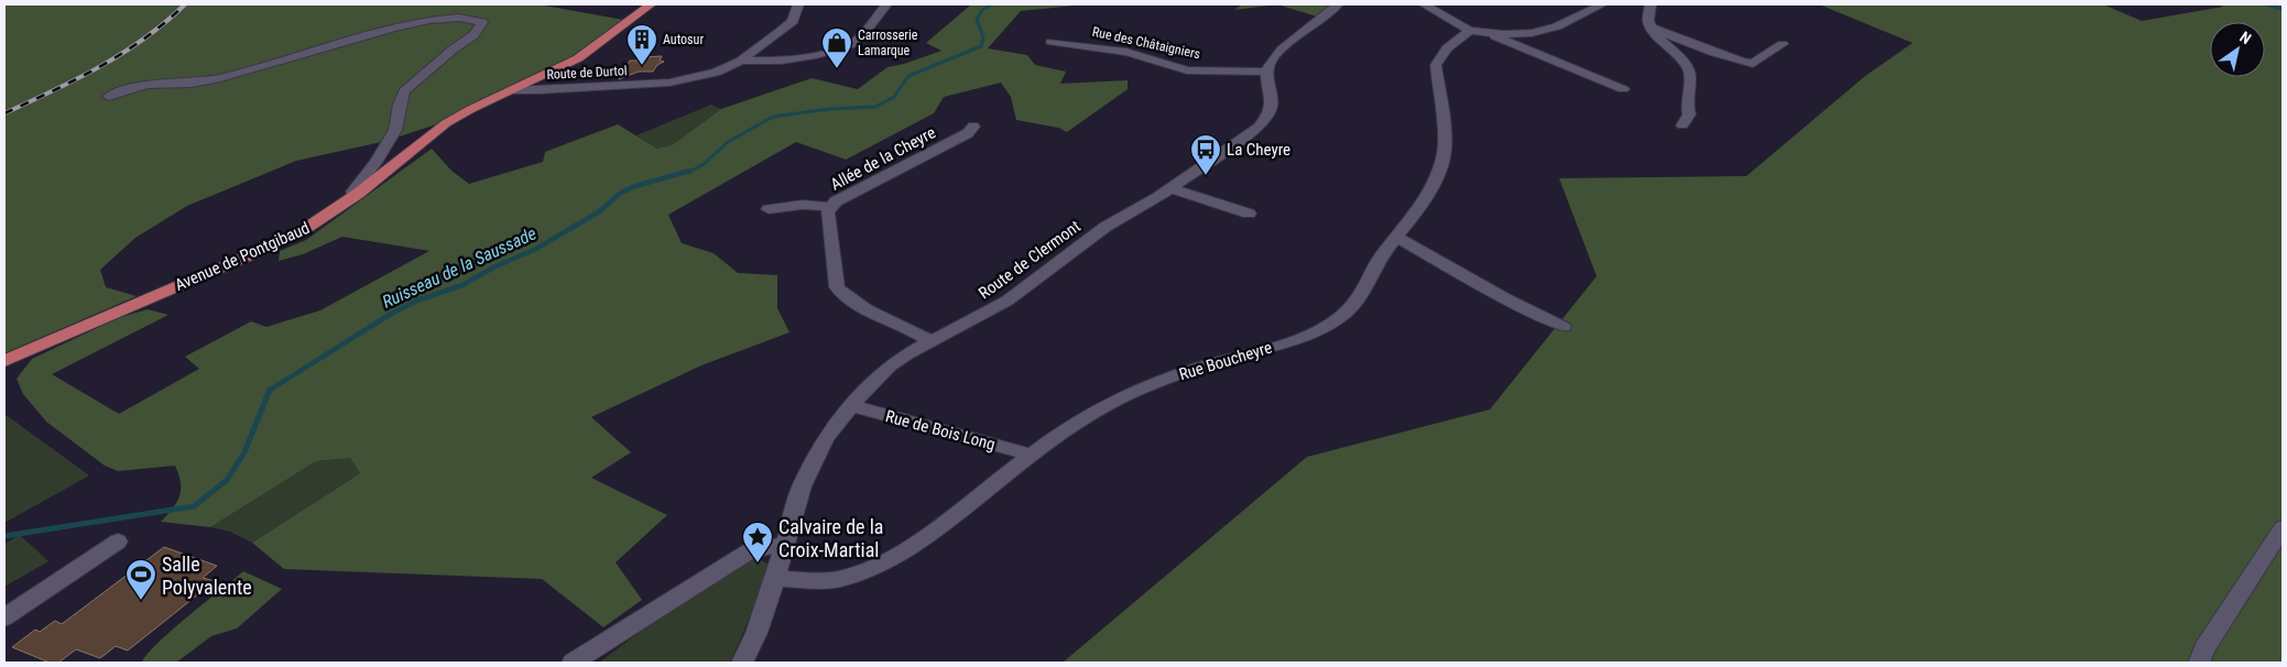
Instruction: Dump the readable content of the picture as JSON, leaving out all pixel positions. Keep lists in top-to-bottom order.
{
  "streets": {
    "main road": ["Avenue de Pontgibaud"],
    "street": [
      "Rue des Châtaigniers",
      "Route de Durtol",
      "Allée de la Cheyre",
      "Route de Clermont",
      "Rue Boucheyre",
      "Rue de Bois Long"
    ]
  },
  "crossings": [
    ["Rue des Châtaigniers", "Route de Clermont"],
    ["Route de Durtol", "Avenue de Pontgibaud"],
    ["Allée de la Cheyre", "Route de Clermont"],
    ["Route de Clermont", "Rue Boucheyre"],
    ["Route de Clermont", "Rue de Bois Long"],
    ["Rue Boucheyre", "Rue de Bois Long"]
  ],
  "water": ["Ruisseau de la Saussade"],
  "places": {
    "building": ["Autosur"],
    "shop": ["Carrosserie Lamarque"],
    "bus stop": ["La Cheyre"],
    "place": ["Calvaire de la Croix-Martial"],
    "sports": ["Salle Polyvalente"]
  },
  "north": "top right"
}
